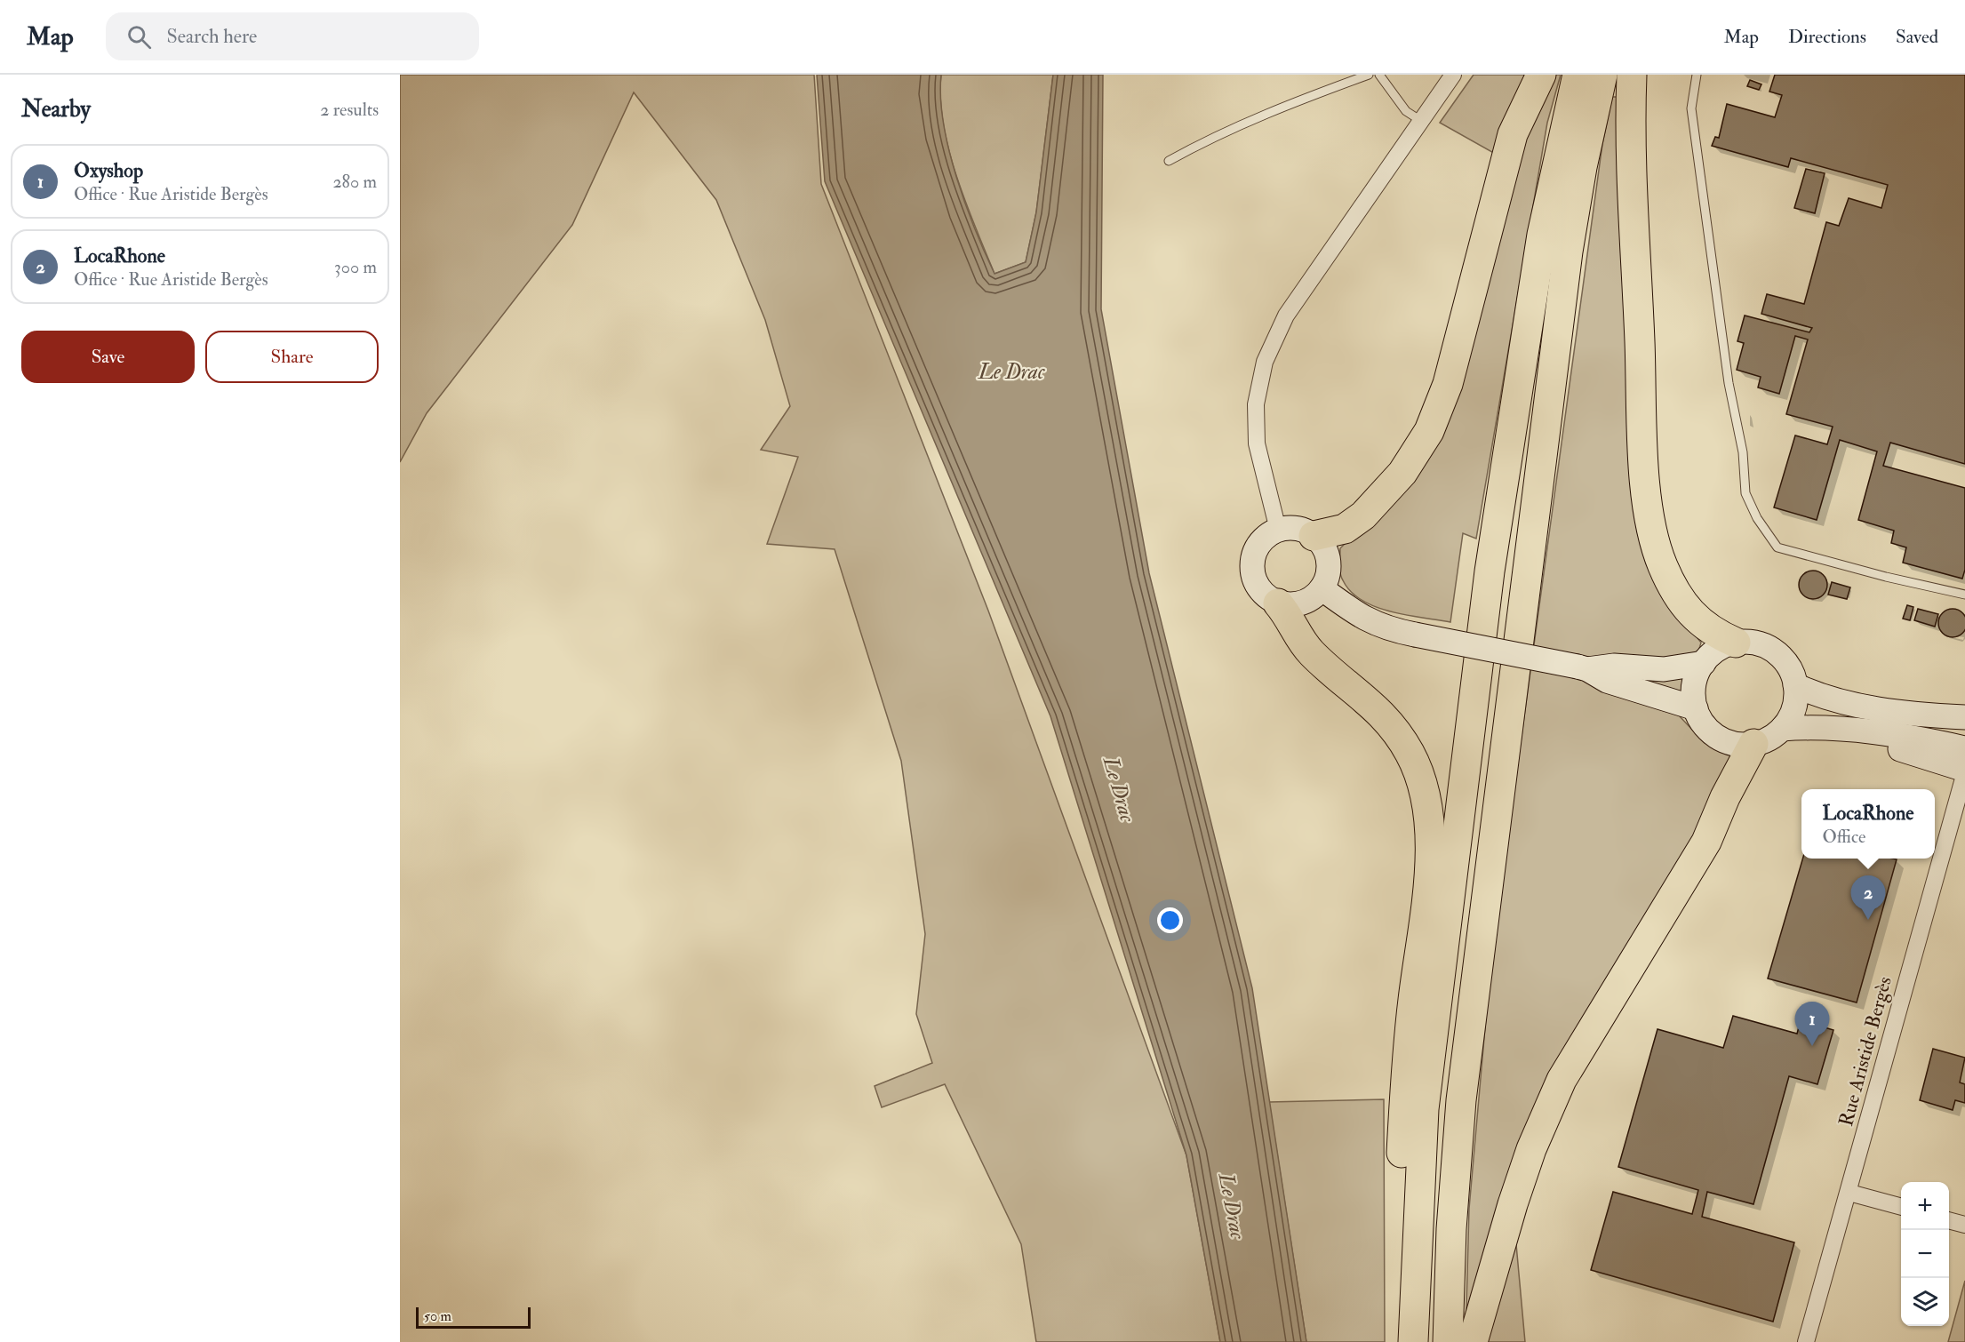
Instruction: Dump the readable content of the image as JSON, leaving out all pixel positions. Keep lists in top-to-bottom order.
{
  "streets": {
    "street": ["Rue Aristide Bergès"]
  },
  "water": ["Le Drac"],
  "scale_bar": "50 m",
  "page": {
    "header": "Map",
    "search": "Search here",
    "nav": ["Map", "Directions", "Saved"],
    "heading": ["Nearby", "2 results"],
    "list": [
      {
        "mark": "1",
        "name": "Oxyshop",
        "note": "Office · Rue Aristide Bergès",
        "value": "280 m"
      },
      {
        "mark": "2",
        "name": "LocaRhone",
        "note": "Office · Rue Aristide Bergès",
        "value": "300 m"
      }
    ],
    "buttons": ["Save", "Share"],
    "popup": ["LocaRhone", "Office"],
    "pins": ["2", "1"],
    "map_buttons": ["+", "−"],
    "scale": "50 m"
  }
}
